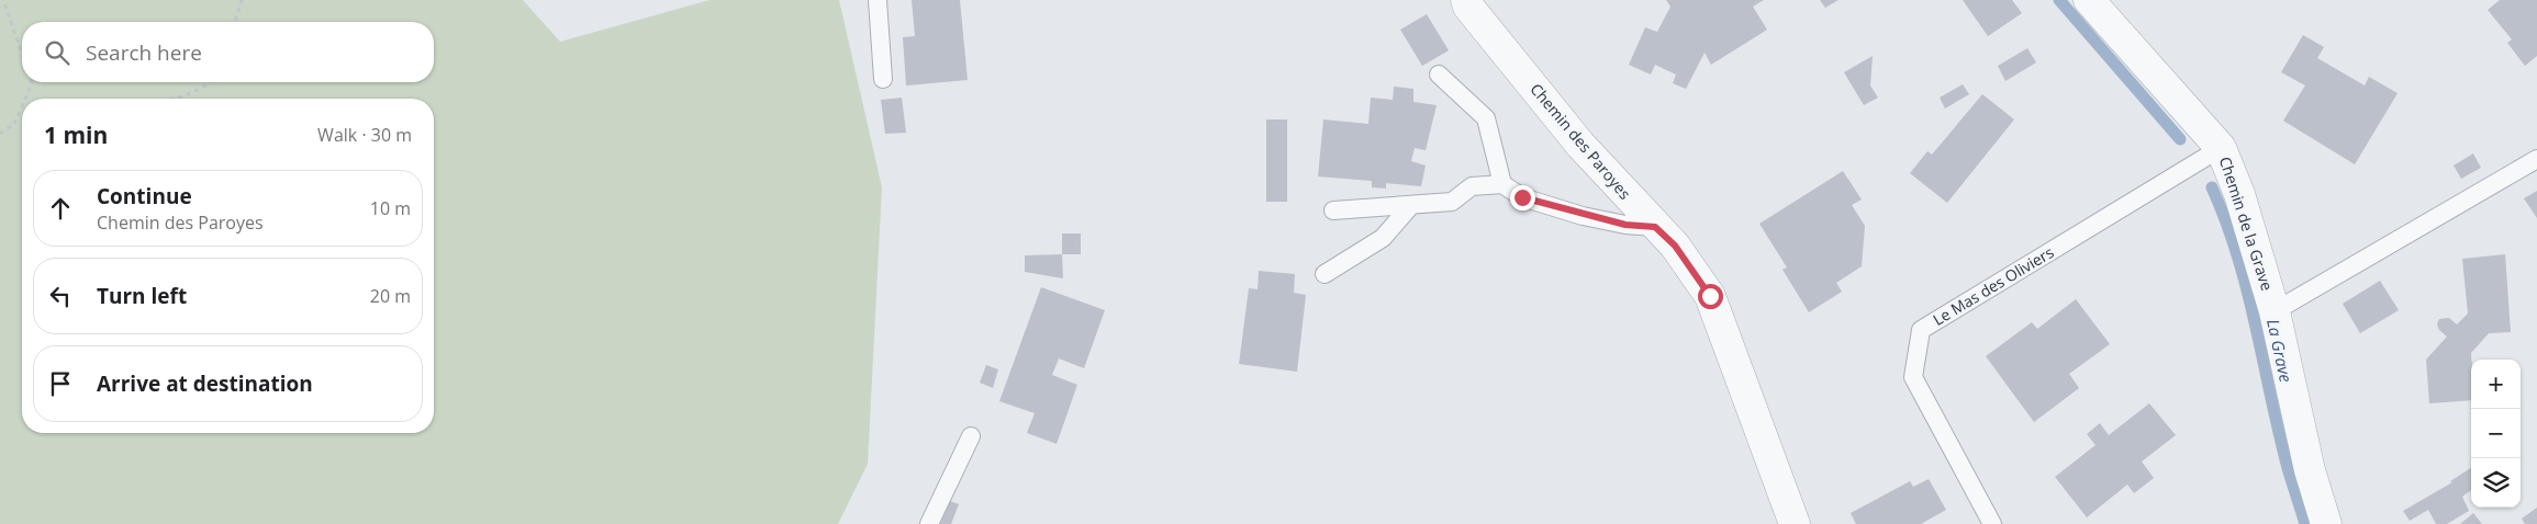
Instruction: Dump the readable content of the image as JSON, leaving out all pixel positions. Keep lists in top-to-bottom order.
{
  "streets": {
    "street": ["Chemin des Paroyes", "Chemin de la Grave"],
    "lane": ["Le Mas des Oliviers"]
  },
  "crossings": [
    ["Chemin de la Grave", "Le Mas des Oliviers"]
  ],
  "water": ["La Grave"],
  "page": {
    "search": "Search here",
    "heading": ["1 min", "Walk · 30 m"],
    "list": [
      ["Continue", "Chemin des Paroyes", "10 m"],
      ["Turn left", "20 m"],
      "Arrive at destination"
    ],
    "map_buttons": ["+", "−"]
  }
}
